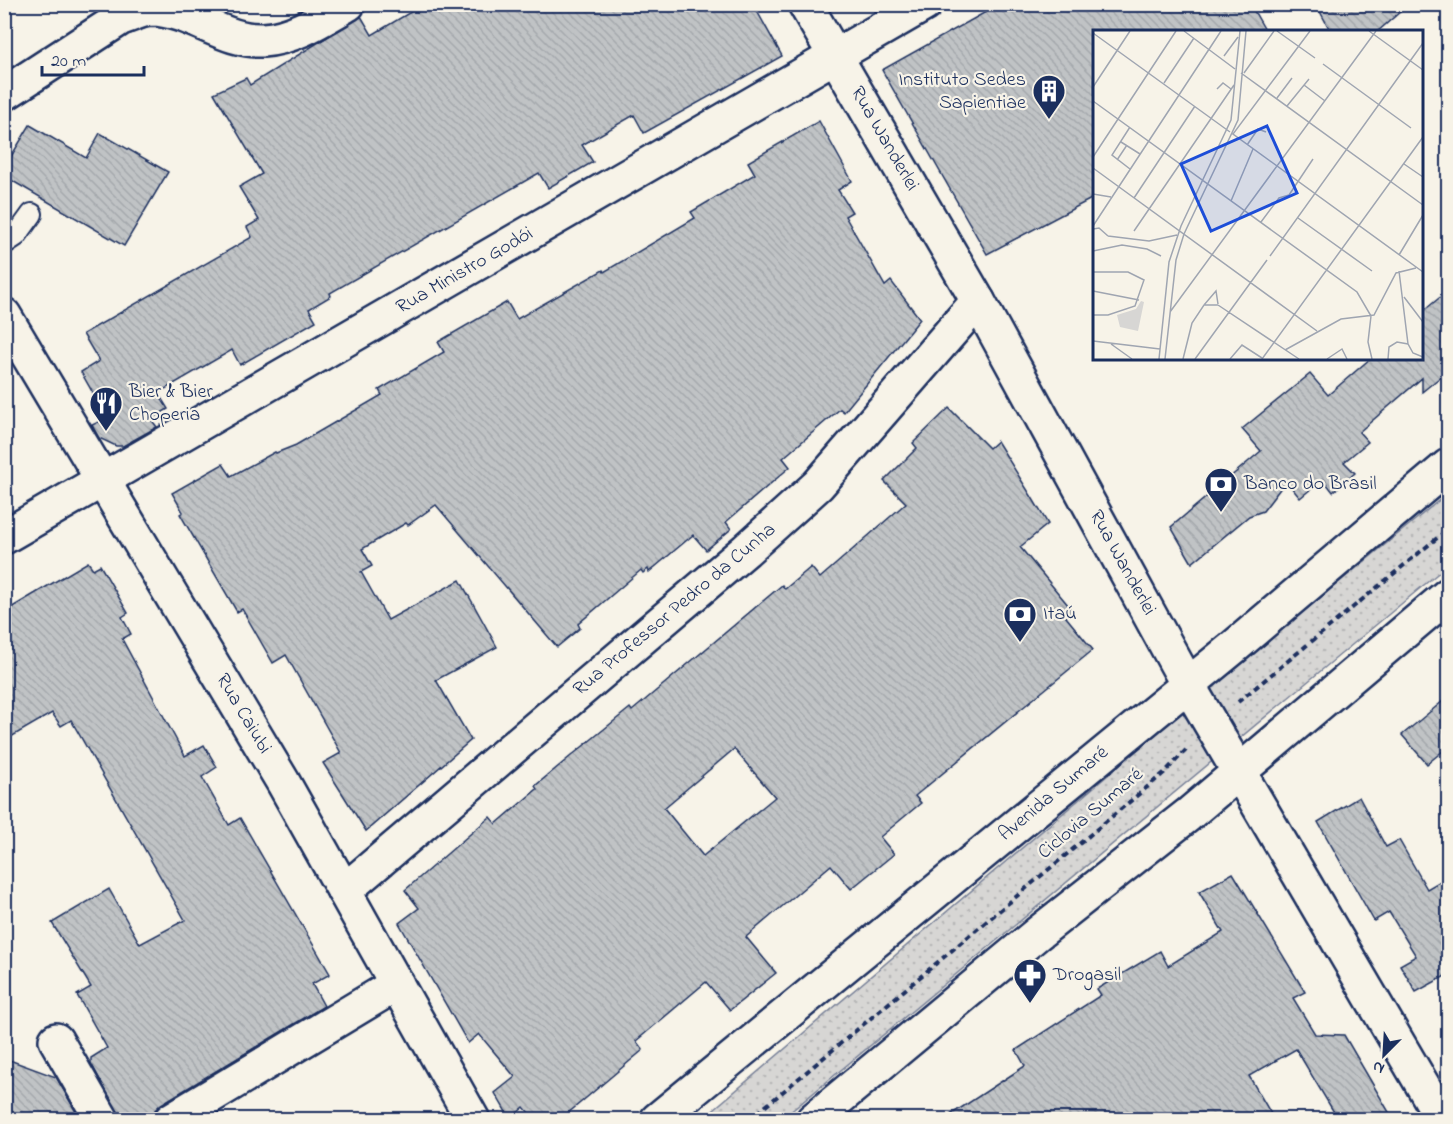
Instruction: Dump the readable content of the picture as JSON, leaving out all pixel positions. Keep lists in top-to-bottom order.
{
  "streets": {
    "street": [
      "Rua Wanderlei",
      "Rua Ministro Godói",
      "Rua Professor Pedro da Cunha",
      "Rua Caiubi",
      "Avenida Sumaré"
    ],
    "path": ["Ciclovia Sumaré"]
  },
  "crossings": [
    ["Rua Wanderlei", "Rua Ministro Godói"],
    ["Rua Wanderlei", "Rua Professor Pedro da Cunha"],
    ["Rua Wanderlei", "Avenida Sumaré"],
    ["Rua Wanderlei", "Ciclovia Sumaré"],
    ["Rua Ministro Godói", "Rua Caiubi"],
    ["Rua Professor Pedro da Cunha", "Rua Caiubi"]
  ],
  "places": {
    "building": ["Instituto Sedes Sapientiae"],
    "restaurant": ["Bier & Bier Choperia"],
    "bank": ["Banco do Brasil", "Itaú"],
    "pharmacy": ["Drogasil"]
  },
  "scale_bar": "20 m",
  "north": "bottom left"
}
